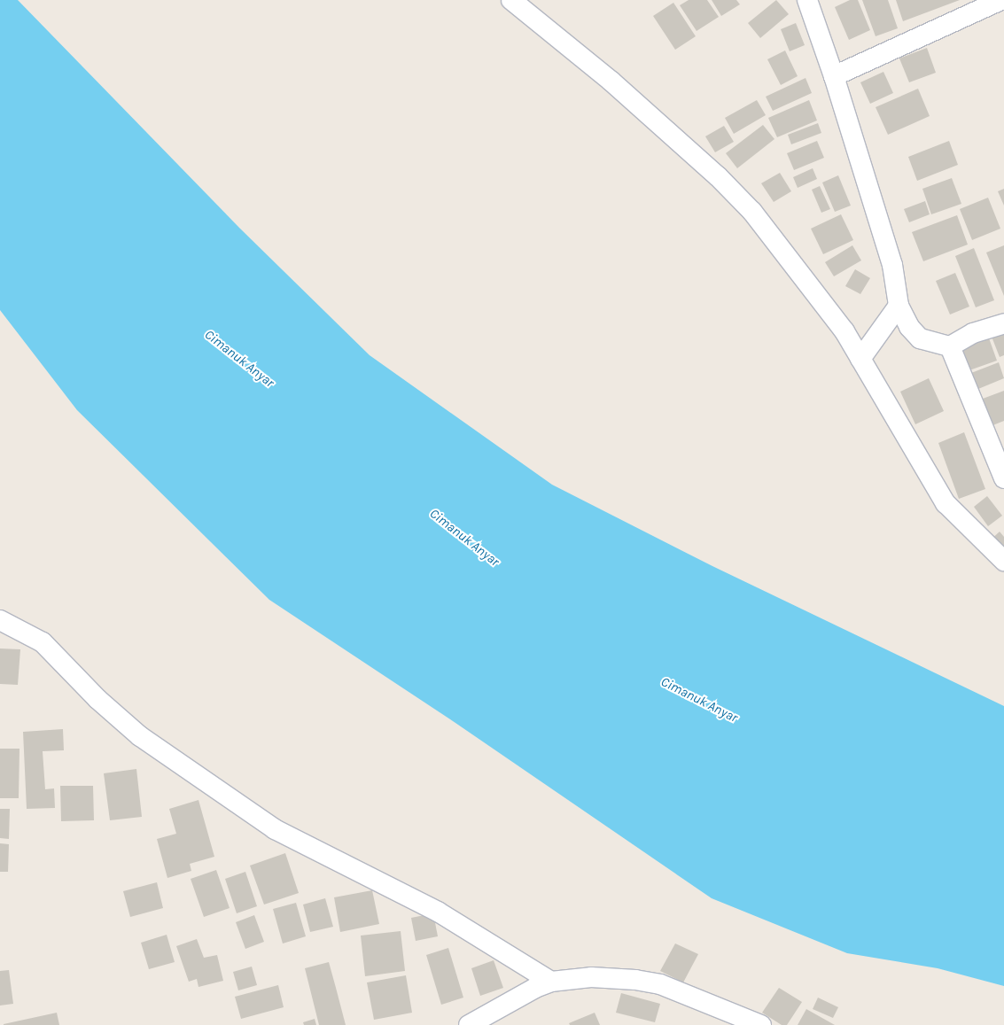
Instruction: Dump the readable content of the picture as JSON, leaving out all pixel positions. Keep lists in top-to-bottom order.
{
  "water": ["Cimanuk Anyar"]
}
